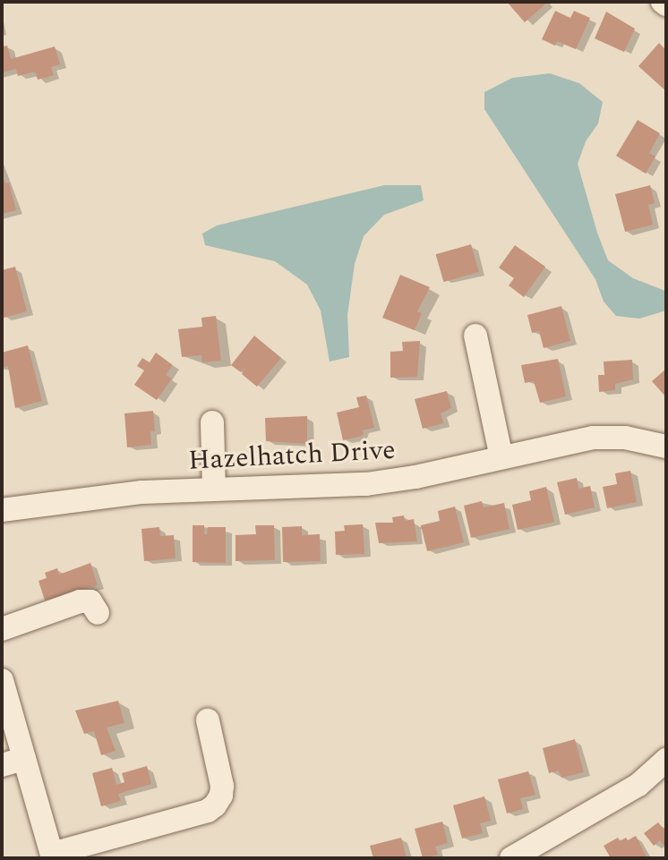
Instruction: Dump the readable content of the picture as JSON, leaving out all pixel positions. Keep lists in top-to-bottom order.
{
  "streets": {
    "street": ["Hazelhatch Drive"]
  }
}
